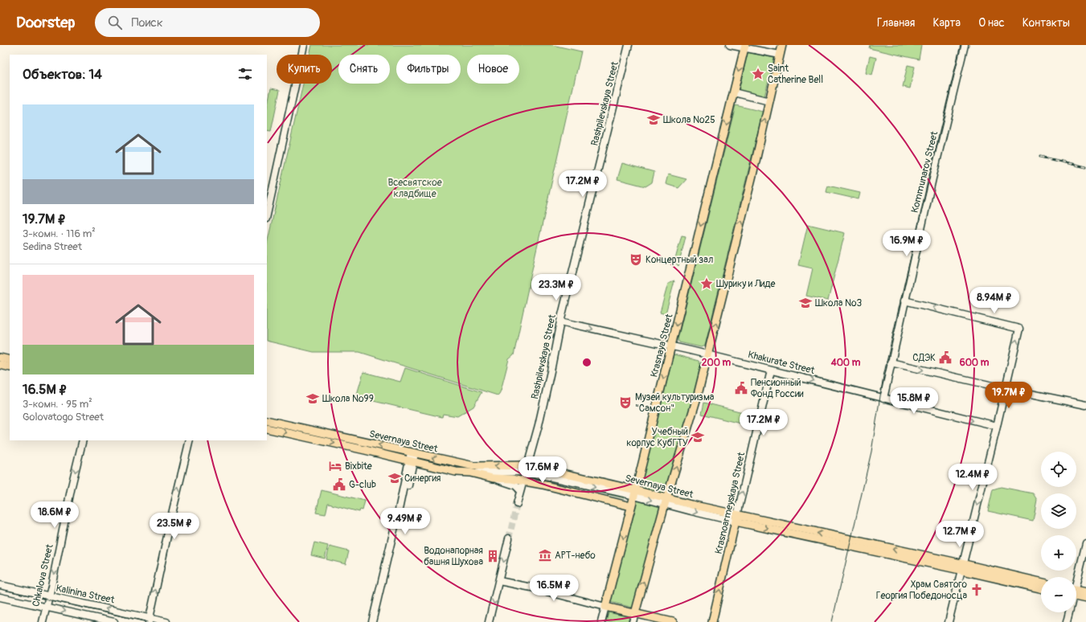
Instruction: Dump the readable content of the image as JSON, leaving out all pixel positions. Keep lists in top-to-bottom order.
{
  "streets": {
    "main road": ["Krasnaya Street", "Severnaya Street", "Krasnoarmeyskaya Street"],
    "street": [
      "Rashpilevskaya Street",
      "Kommunarov Street",
      "Khakurate Street",
      "Chkalova Street",
      "Kalinina Street"
    ]
  },
  "crossings": [
    ["Rashpilevskaya Street", "Khakurate Street"],
    ["Rashpilevskaya Street", "Severnaya Street"],
    ["Kommunarov Street", "Khakurate Street"],
    ["Krasnaya Street", "Khakurate Street"],
    ["Krasnaya Street", "Severnaya Street"],
    ["Khakurate Street", "Krasnoarmeyskaya Street"],
    ["Severnaya Street", "Krasnoarmeyskaya Street"],
    ["Chkalova Street", "Kalinina Street"]
  ],
  "one_way": ["Krasnoarmeyskaya Street", "Chkalova Street"],
  "parks": ["Всесвятское кладбище"],
  "places": {
    "place": ["Saint Catherine Bell", "Шурику и Лиде"],
    "school or university": [
      "Школа №25",
      "Школа №3",
      "Школа №99",
      "Учебный корпус КубГТУ",
      "Синергия"
    ],
    "theatre": ["Концертный зал", "Музей культуризма \"Самсон\""],
    "public building": ["СДЭК", "Пенсионный Фонд России", "G-club"],
    "hotel": ["Bixbite"],
    "museum": ["АРТ-небо"],
    "building": ["Водонапорная башня Шухова"],
    "church": ["Храм Святого Георгия Победоносца"]
  },
  "page": {
    "header": "Doorstep",
    "search": "Поиск",
    "nav": [
      "Главная",
      "Карта",
      "О нас",
      "Контакты"
    ],
    "chip": [
      "Купить",
      "Снять",
      "Фильтры",
      "Новое"
    ],
    "heading": "Объектов: 14",
    "list": [
      {
        "name": "19.7M ₽",
        "note": "3-комн. · 116 m² · Sedina Street"
      },
      {
        "name": "16.5M ₽",
        "note": "3-комн. · 95 m² · Golovatogo Street"
      }
    ],
    "price": [
      "17.2M ₽",
      "16.9M ₽",
      "23.3M ₽",
      "8.94M ₽",
      "19.7M ₽",
      "15.8M ₽",
      "17.2M ₽",
      "17.6M ₽",
      "12.4M ₽",
      "18.6M ₽",
      "9.49M ₽",
      "23.5M ₽",
      "12.7M ₽",
      "16.5M ₽"
    ],
    "map_buttons": ["+", "−"]
  },
  "rings": ["200 m", "400 m", "600 m"]
}
